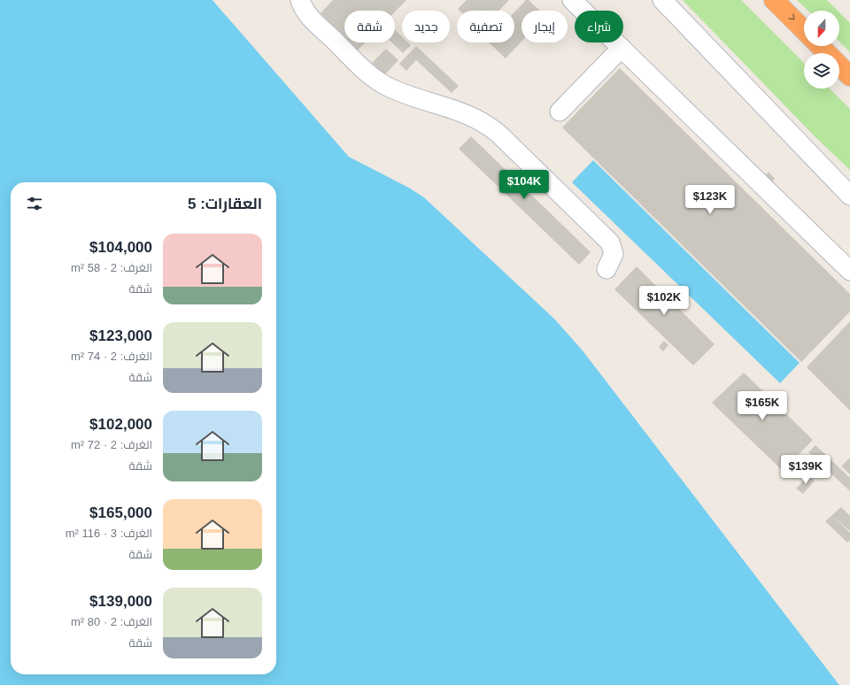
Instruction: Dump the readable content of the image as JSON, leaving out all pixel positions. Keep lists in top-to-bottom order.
{
  "north": "bottom",
  "page": {
    "chip": [
      "شراء",
      "إيجار",
      "تصفية",
      "جديد",
      "شقة"
    ],
    "price": [
      "$104K",
      "$123K",
      "$102K",
      "$165K",
      "$139K"
    ],
    "heading": "العقارات: 5",
    "list": [
      {
        "name": "$104,000",
        "note": "الغرف: 2 · 58 m² · شقة"
      },
      {
        "name": "$123,000",
        "note": "الغرف: 2 · 74 m² · شقة"
      },
      {
        "name": "$102,000",
        "note": "الغرف: 2 · 72 m² · شقة"
      },
      {
        "name": "$165,000",
        "note": "الغرف: 3 · 116 m² · شقة"
      },
      {
        "name": "$139,000",
        "note": "الغرف: 2 · 80 m² · شقة"
      }
    ]
  }
}
